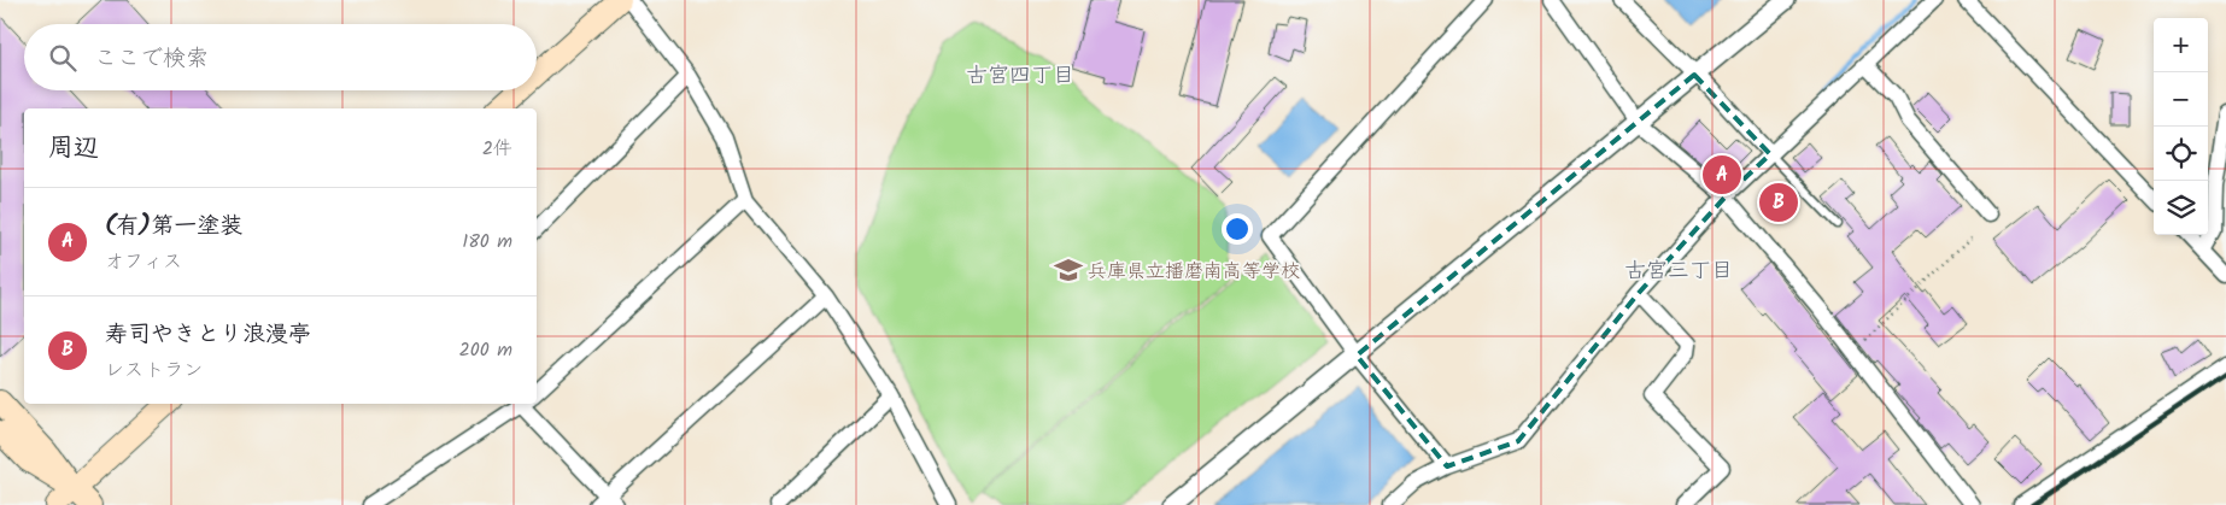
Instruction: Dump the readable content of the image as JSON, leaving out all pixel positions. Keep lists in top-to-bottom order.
{
  "districts": ["古宮四丁目", "古宮三丁目"],
  "places": {
    "school or university": ["兵庫県立播磨南高等学校"]
  },
  "page": {
    "map_buttons": ["+", "−"],
    "search": "ここで検索",
    "heading": ["周辺", "2件"],
    "pins": ["A", "B"],
    "list": [
      {
        "mark": "A",
        "name": "(有)第一塗装",
        "note": "オフィス",
        "value": "180 m"
      },
      {
        "mark": "B",
        "name": "寿司やきとり浪漫亭",
        "note": "レストラン",
        "value": "200 m"
      }
    ]
  }
}
